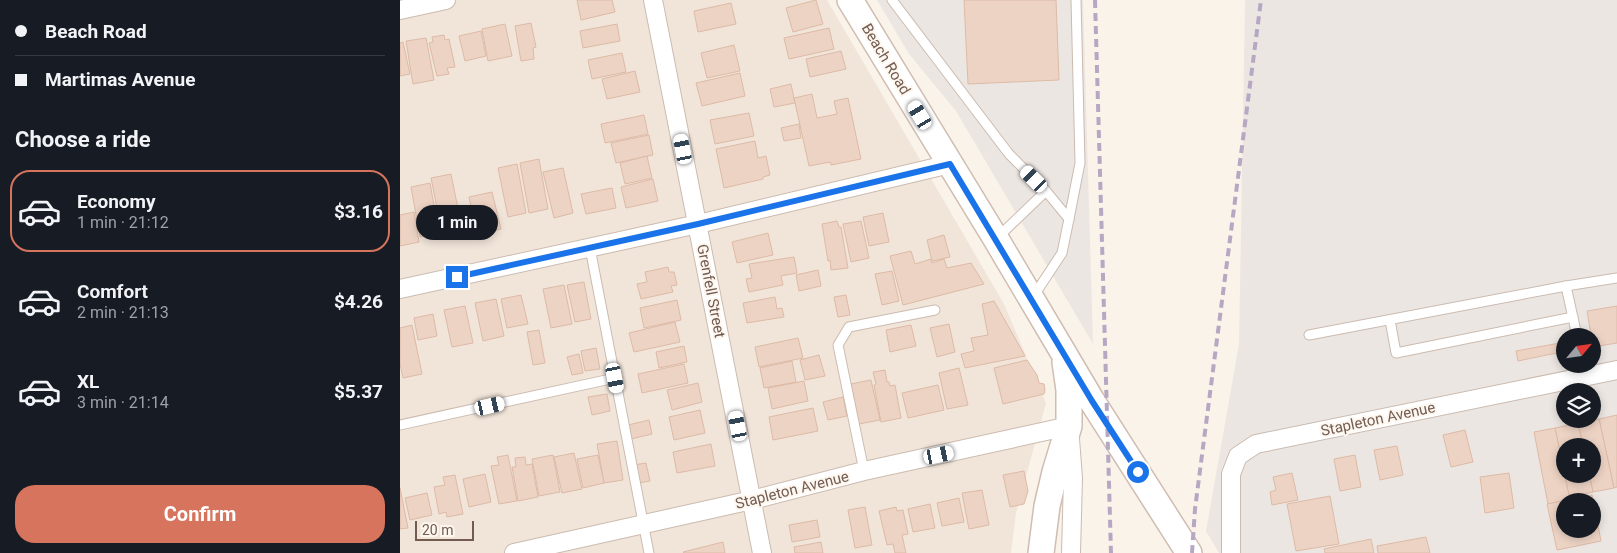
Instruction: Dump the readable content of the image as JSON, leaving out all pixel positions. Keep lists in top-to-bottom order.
{
  "streets": {
    "street": ["Beach Road", "Grenfell Street", "Stapleton Avenue"]
  },
  "crossings": [
    ["Grenfell Street", "Stapleton Avenue"]
  ],
  "scale_bar": "20 m",
  "north": "top right",
  "page": {
    "banner": ["Beach Road", "Martimas Avenue"],
    "heading": "Choose a ride",
    "list": [
      {
        "name": "Economy",
        "note": "1 min · 21:12",
        "value": "$3.16"
      },
      {
        "name": "Comfort",
        "note": "2 min · 21:13",
        "value": "$4.26"
      },
      {
        "name": "XL",
        "note": "3 min · 21:14",
        "value": "$5.37"
      }
    ],
    "bubble": "1 min",
    "map_buttons": ["+", "−"],
    "buttons": "Confirm",
    "scale": "20 m"
  }
}
